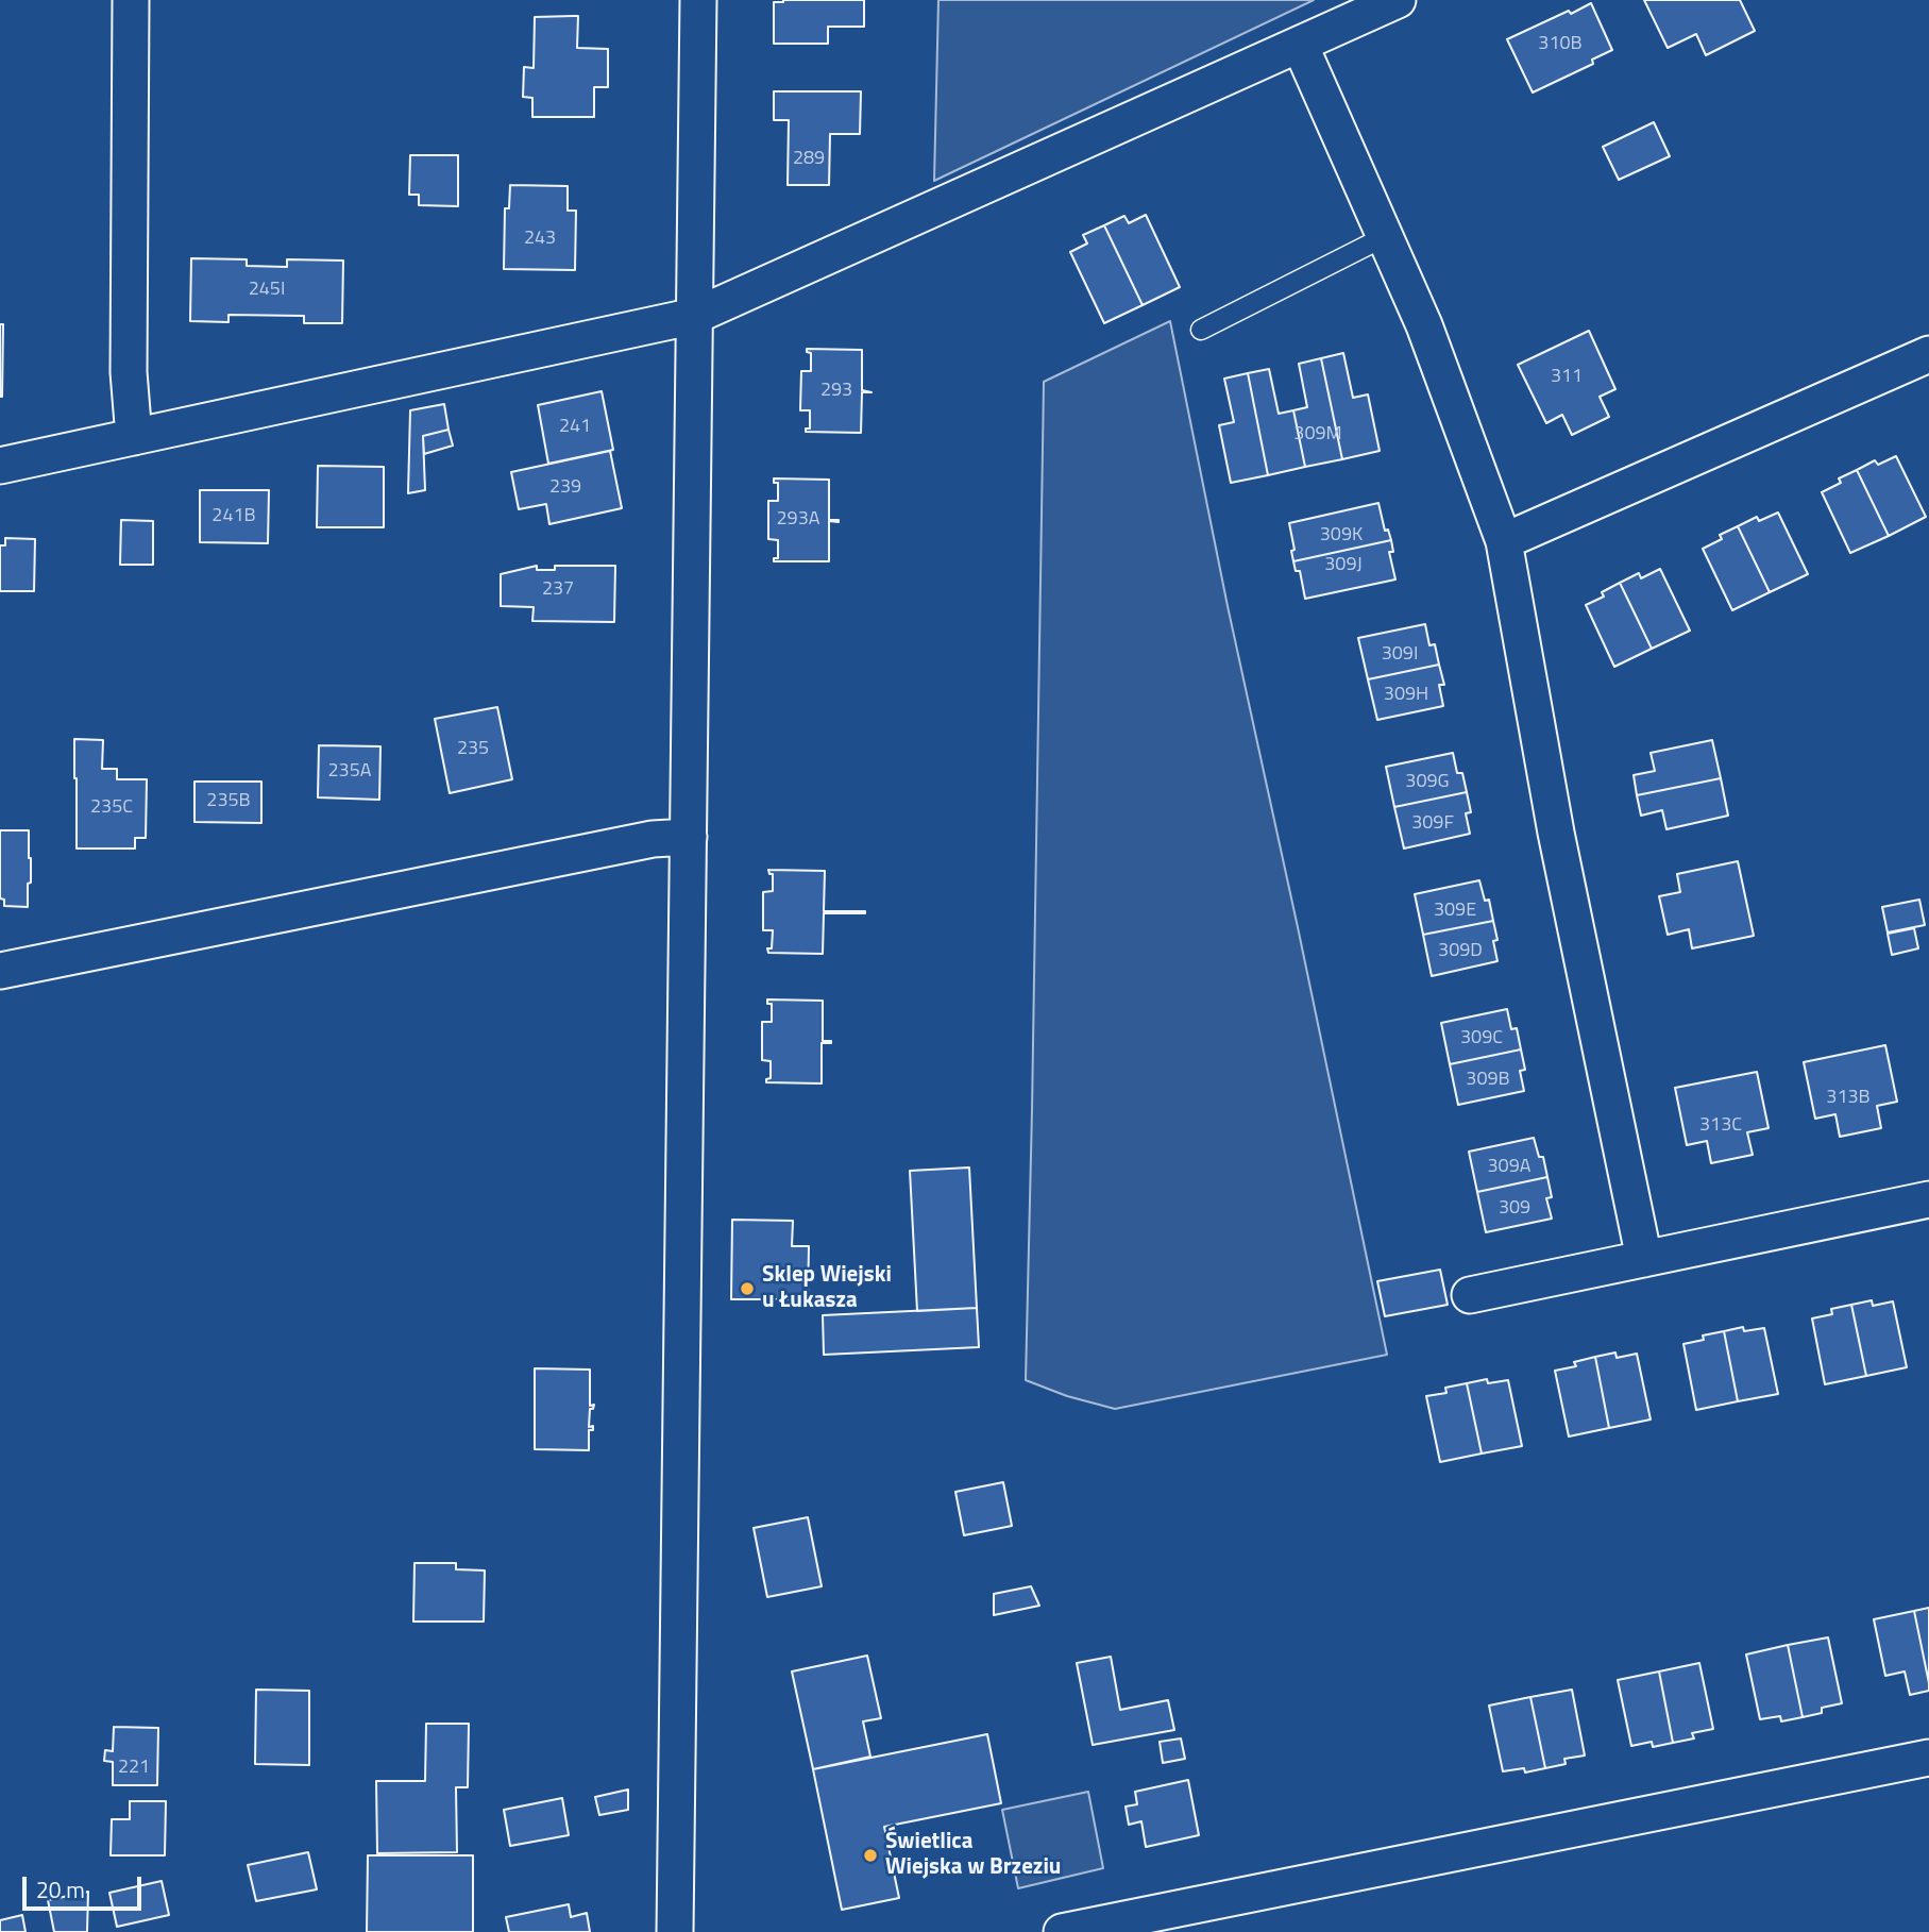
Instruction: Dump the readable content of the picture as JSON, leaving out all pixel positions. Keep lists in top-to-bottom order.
{
  "places": ["Sklep Wiejski u Łukasza", "Świetlica Wiejska w Brzeziu"],
  "house_numbers": [
    "310B",
    "289",
    "243",
    "245I",
    "311",
    "293",
    "241",
    "309M",
    "239",
    "241B",
    "293A",
    "309K",
    "309J",
    "237",
    "309I",
    "309H",
    "235",
    "235A",
    "309G",
    "235B",
    "235C",
    "309F",
    "309E",
    "309D",
    "309C",
    "309B",
    "313B",
    "313C",
    "309A",
    "309",
    "221"
  ],
  "scale_bar": "20 m"
}
